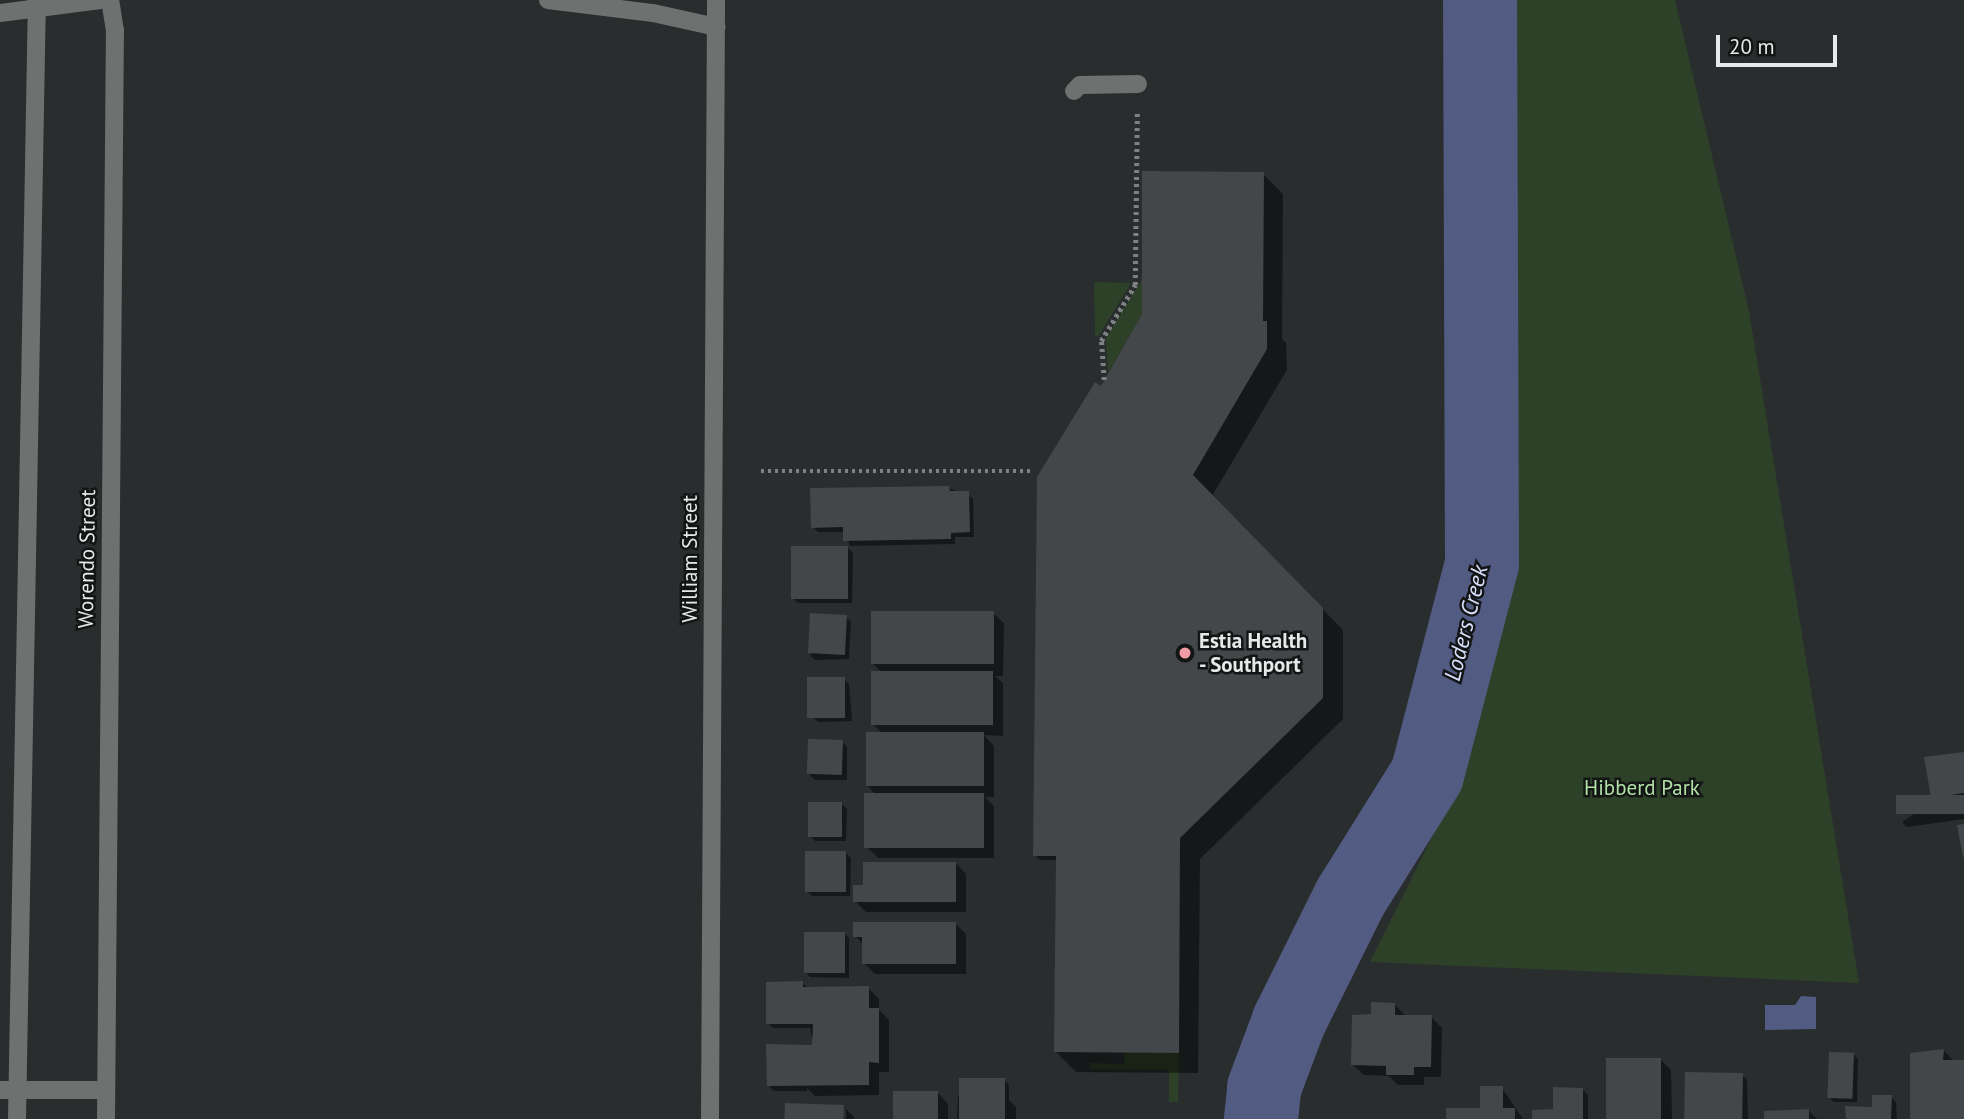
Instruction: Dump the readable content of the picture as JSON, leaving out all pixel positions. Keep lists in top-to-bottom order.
{
  "streets": {
    "street": ["Worendo Street", "William Street"]
  },
  "water": ["Loders Creek"],
  "parks": ["Hibberd Park"],
  "places": ["Estia Health - Southport"],
  "scale_bar": "20 m"
}
